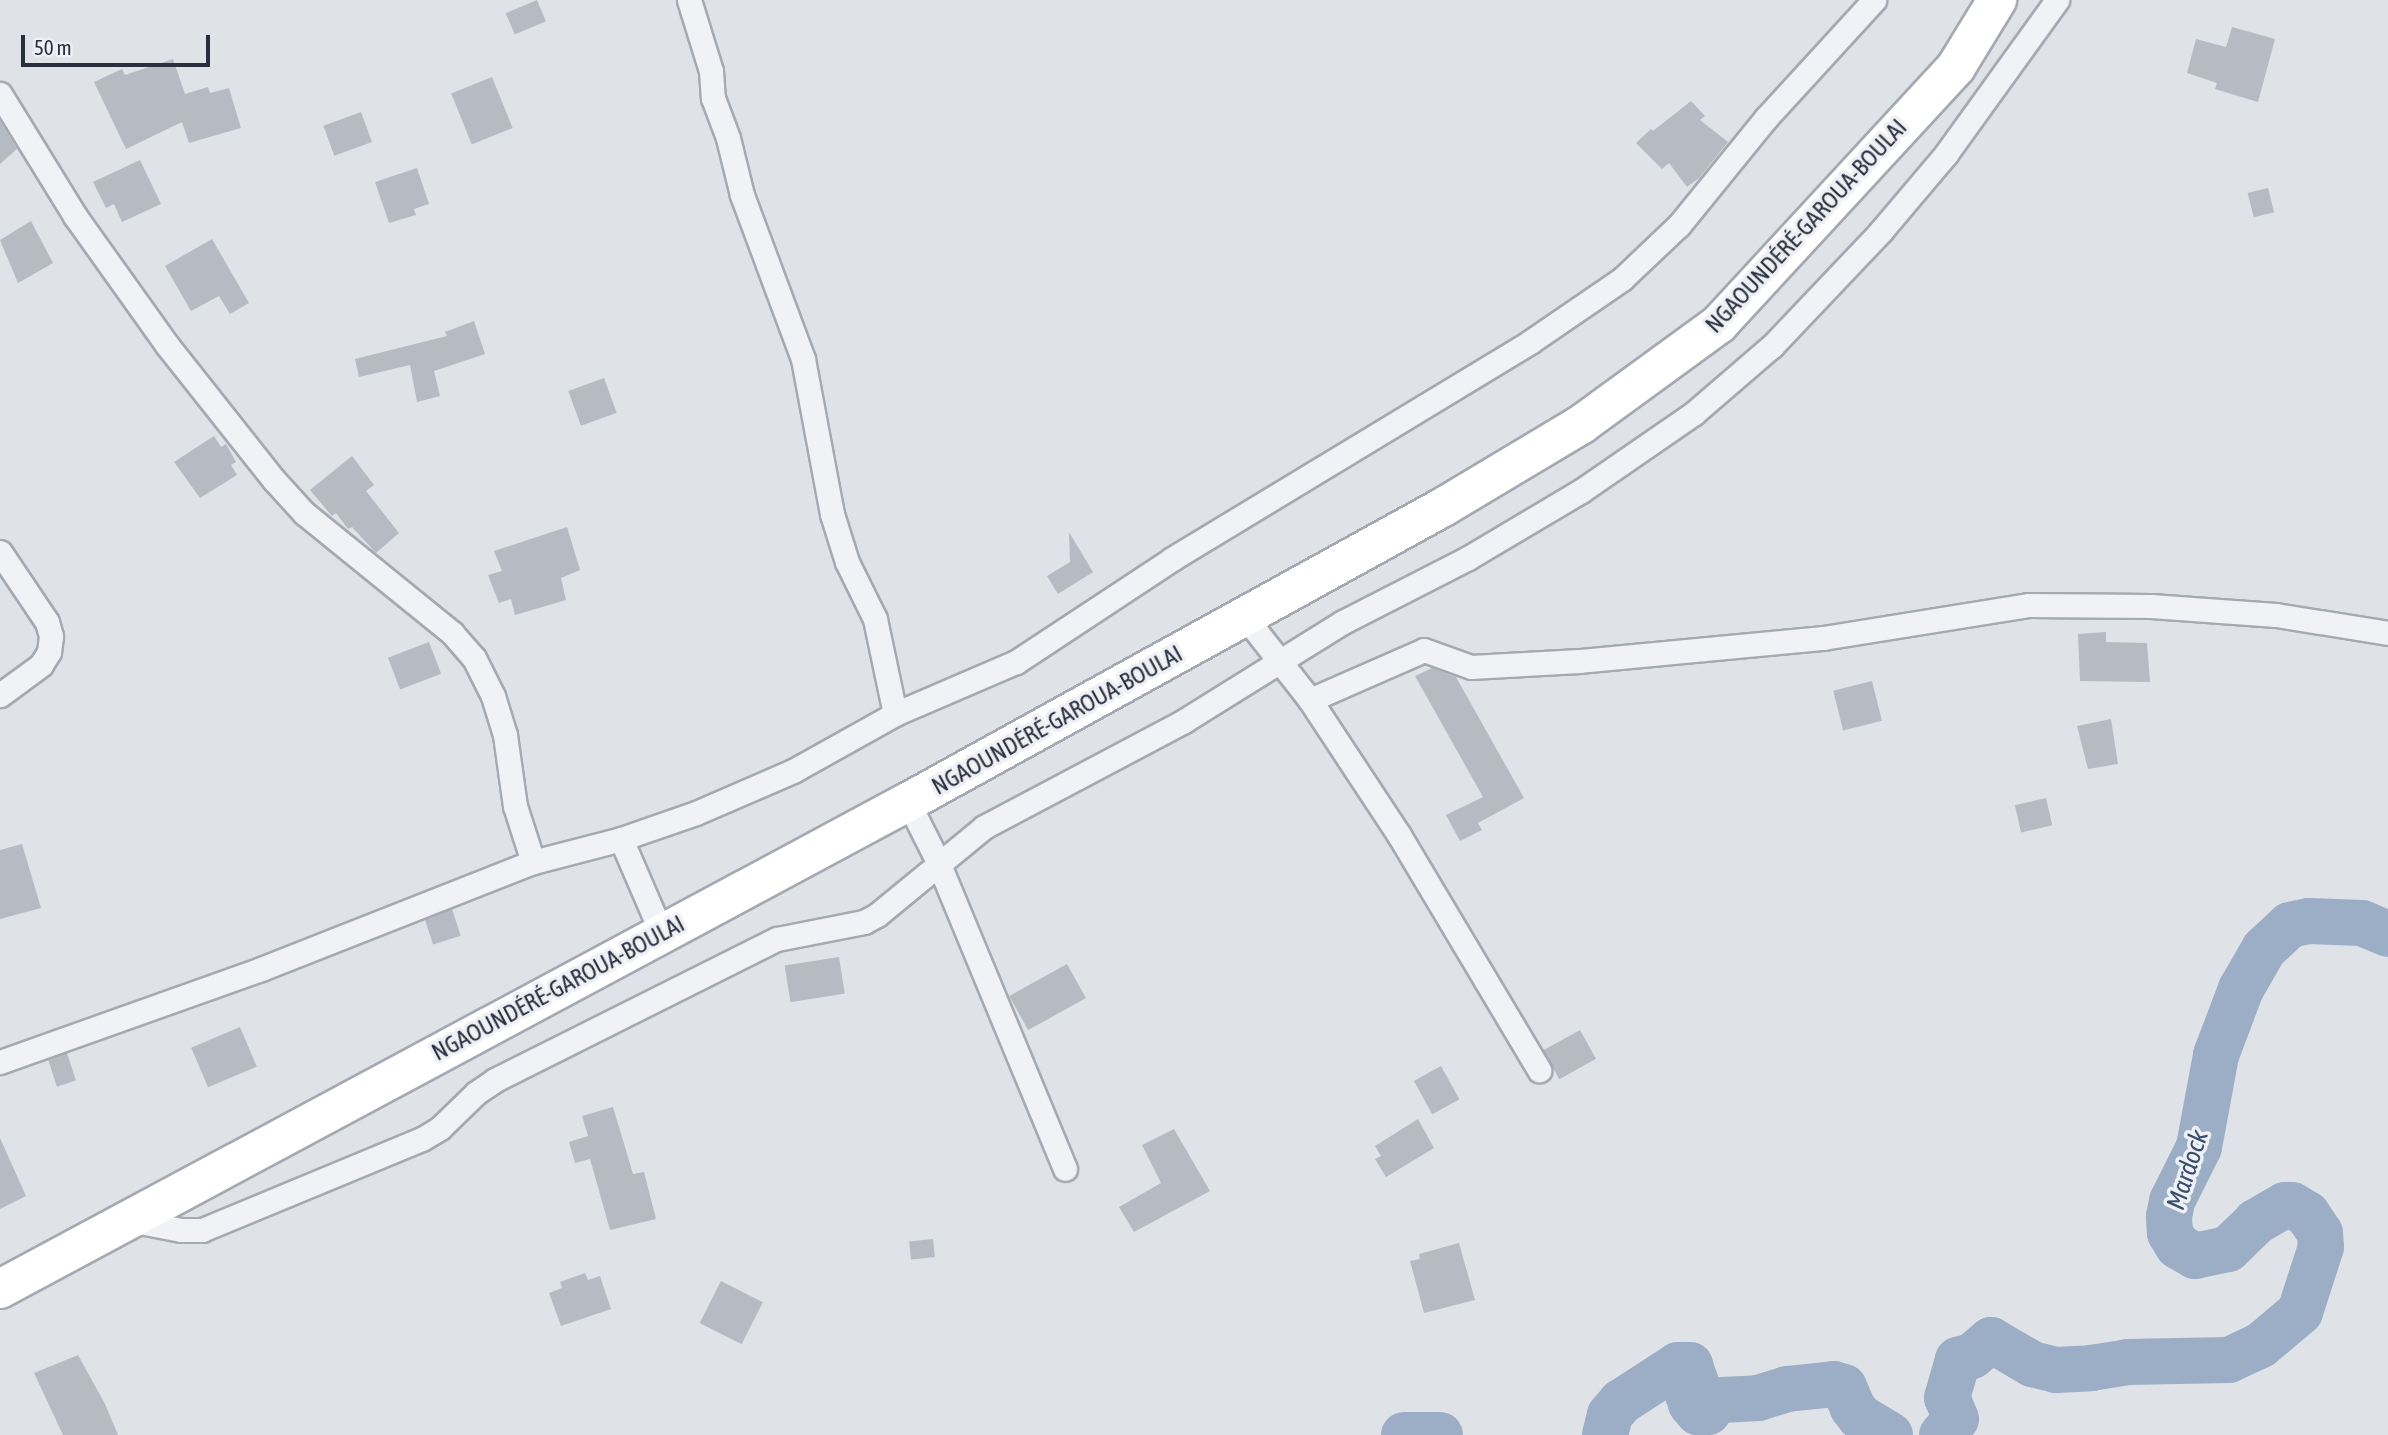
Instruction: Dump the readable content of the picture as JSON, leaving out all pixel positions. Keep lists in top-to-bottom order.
{
  "streets": {
    "highway": ["NGAOUNDÉRÉ-GAROUA-BOULAI"]
  },
  "water": ["Mardock"],
  "scale_bar": "50 m"
}
